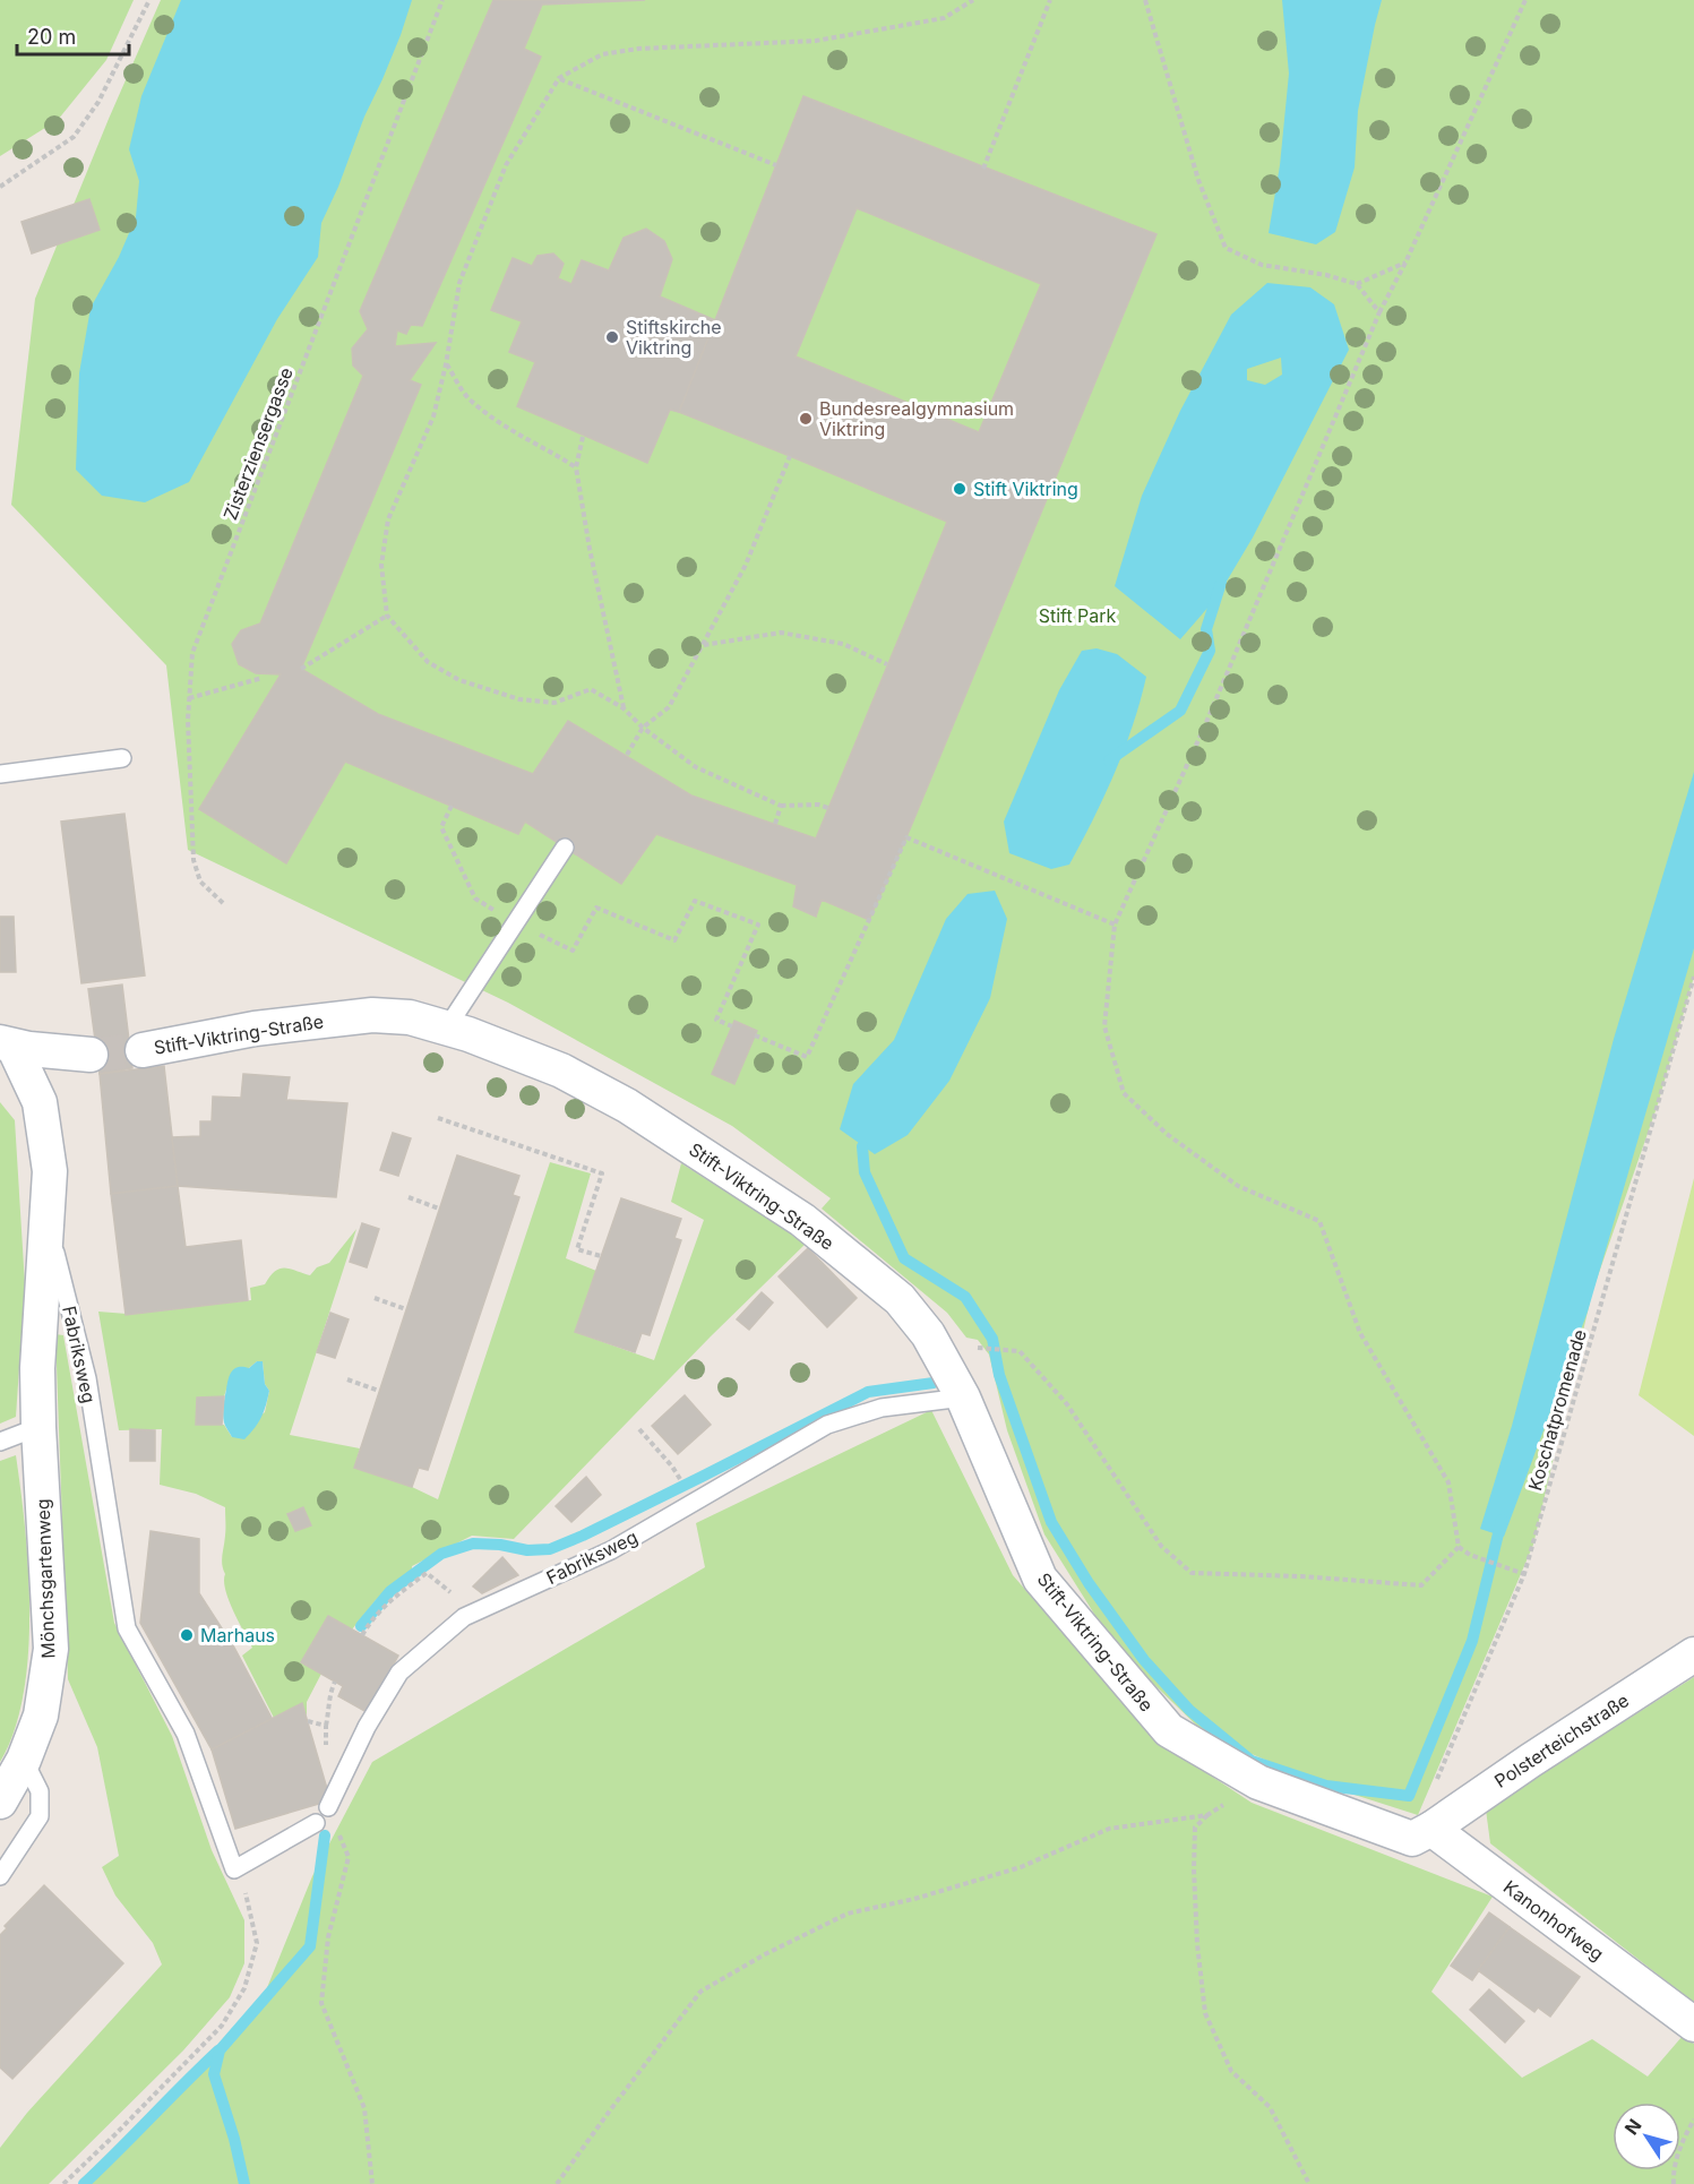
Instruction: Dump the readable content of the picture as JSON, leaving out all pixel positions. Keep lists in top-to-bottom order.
{
  "streets": {
    "street": [
      "Stift-Viktring-Straße",
      "Fabriksweg",
      "Mönchsgartenweg",
      "Polsterteichstraße",
      "Kanonhofweg"
    ],
    "path": ["Zisterziensergasse", "Koschatpromenade"]
  },
  "crossings": [
    ["Stift-Viktring-Straße", "Fabriksweg"],
    ["Stift-Viktring-Straße", "Koschatpromenade"],
    ["Stift-Viktring-Straße", "Polsterteichstraße"],
    ["Stift-Viktring-Straße", "Kanonhofweg"],
    ["Fabriksweg", "Mönchsgartenweg"],
    ["Koschatpromenade", "Polsterteichstraße"],
    ["Koschatpromenade", "Kanonhofweg"],
    ["Polsterteichstraße", "Kanonhofweg"]
  ],
  "parks": ["Stift Park"],
  "places": [
    "Stiftskirche Viktring",
    "Bundesrealgymnasium Viktring",
    "Stift Viktring",
    "Marhaus"
  ],
  "scale_bar": "20 m",
  "north": "top left"
}
